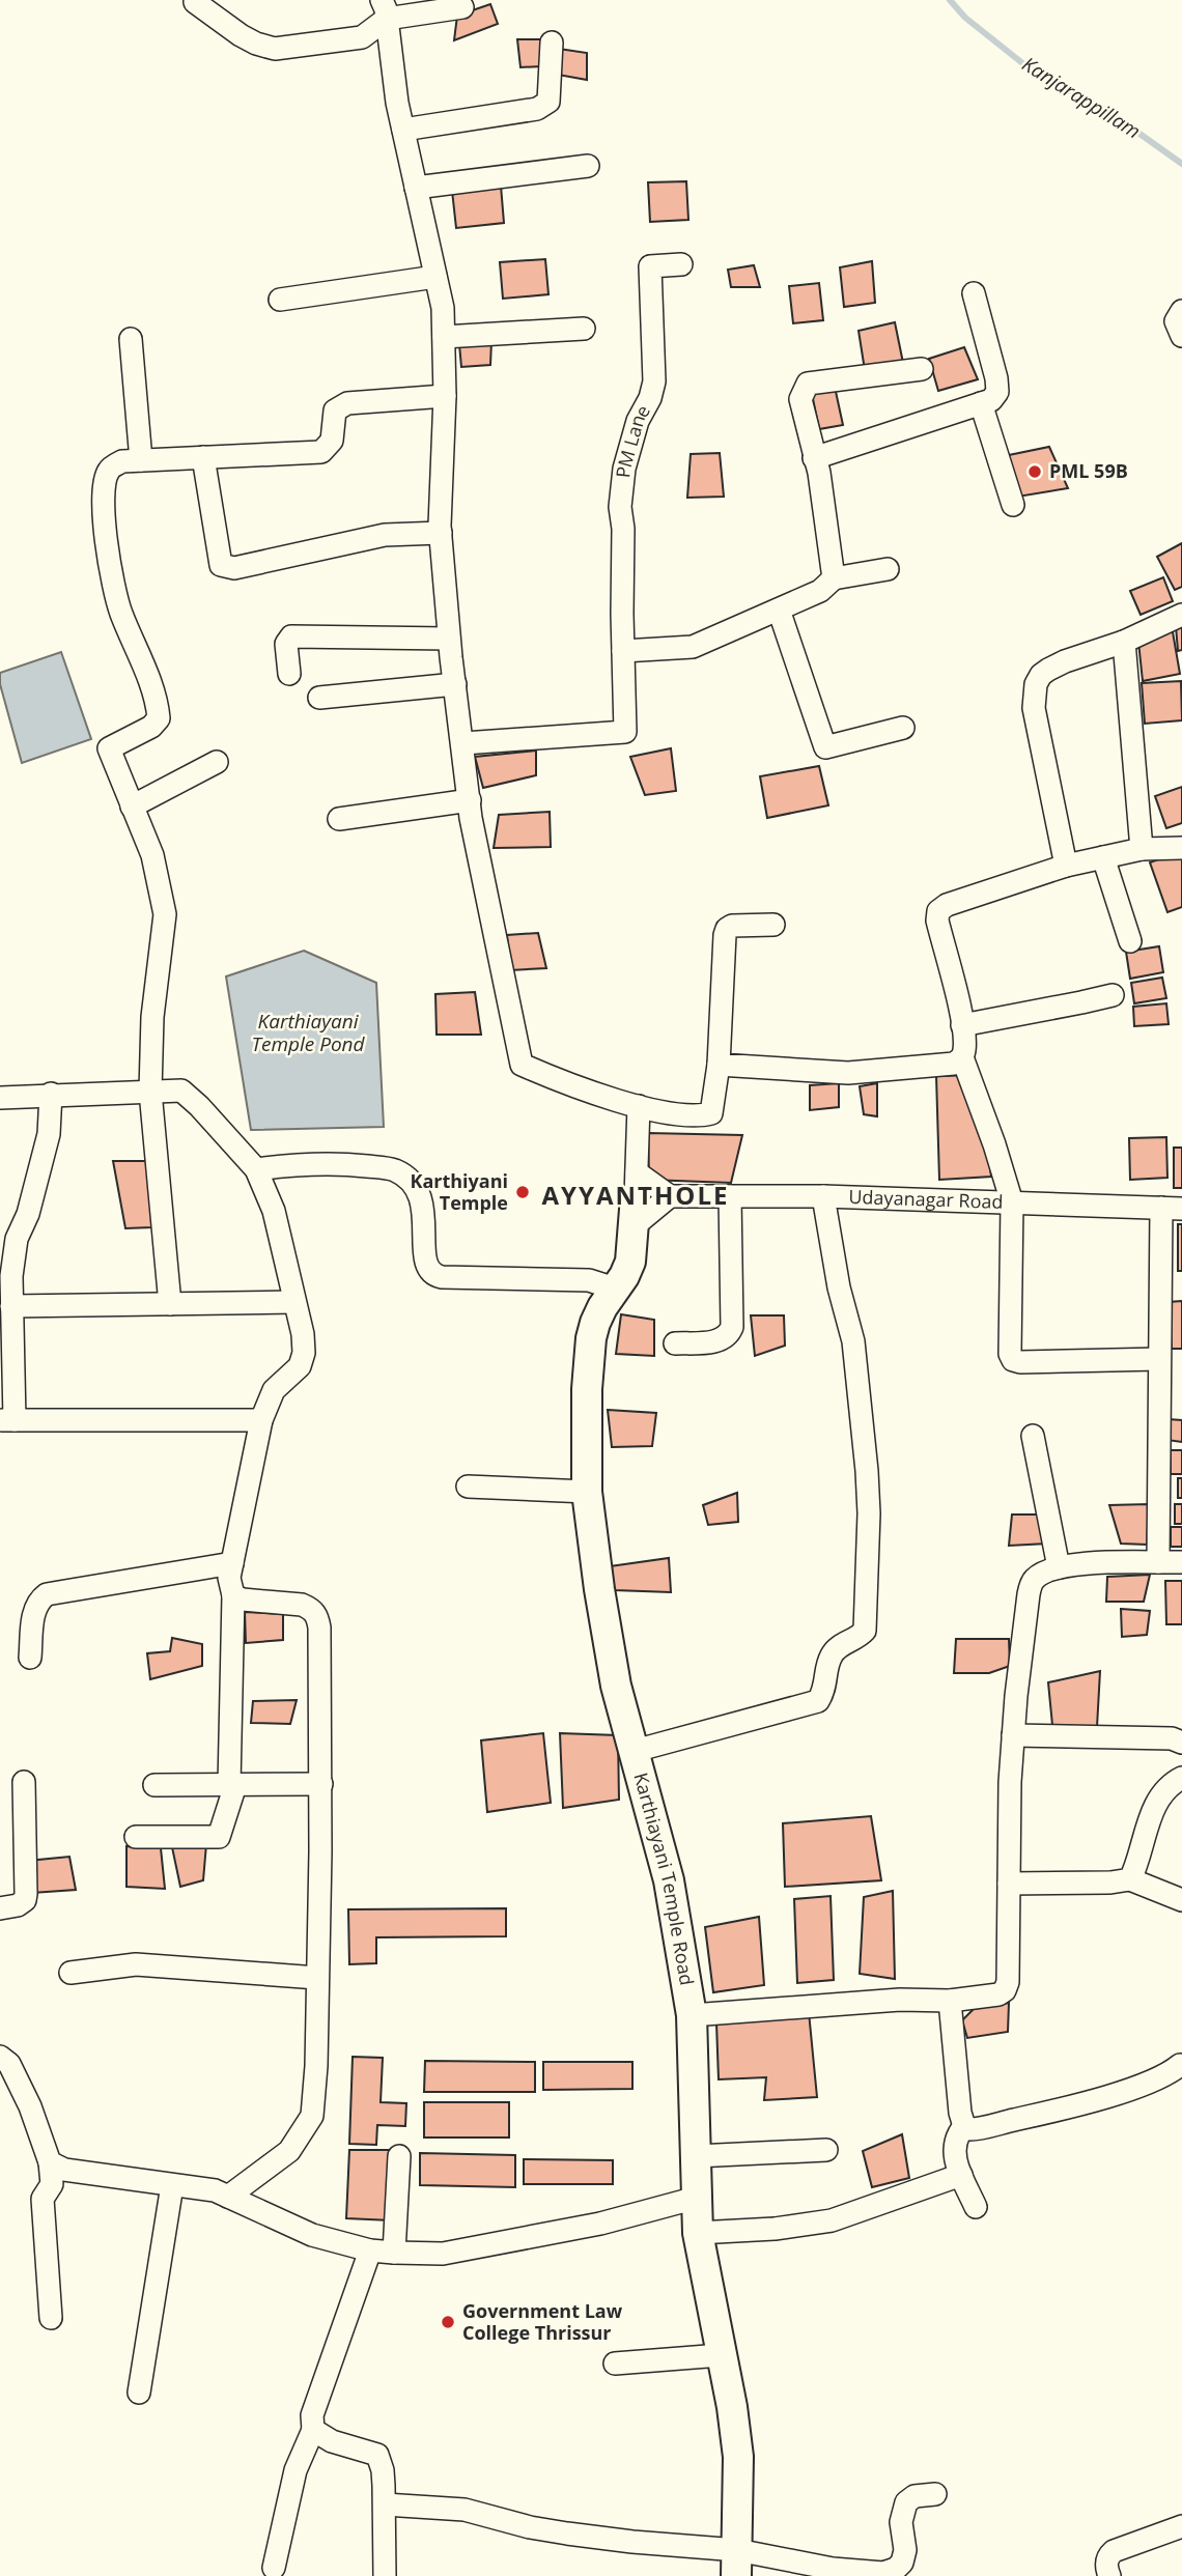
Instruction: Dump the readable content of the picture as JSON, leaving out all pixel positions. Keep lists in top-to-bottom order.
{
  "streets": {
    "main road": ["Karthiayani Temple Road"],
    "street": ["PM Lane", "Udayanagar Road"]
  },
  "districts": ["AYYANTHOLE"],
  "water": ["Kanjarappillam", "Karthiayani Temple Pond"],
  "places": ["PML 59B", "Karthiyani Temple", "Government Law College Thrissur"]
}
